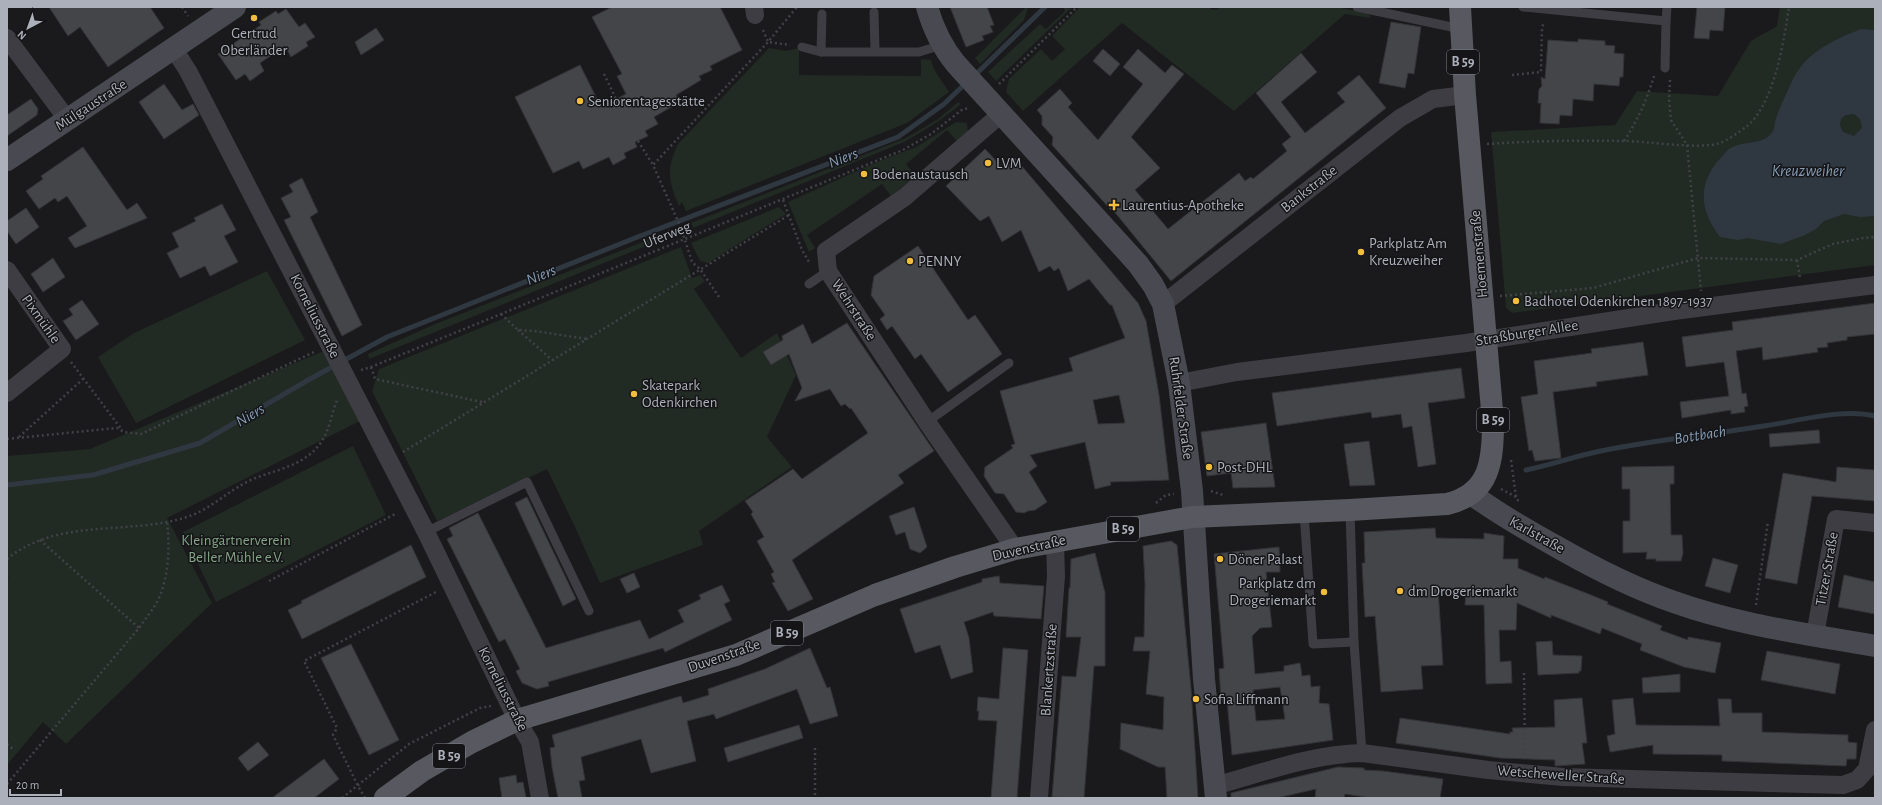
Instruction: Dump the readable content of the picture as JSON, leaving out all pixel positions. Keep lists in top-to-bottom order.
{
  "streets": {
    "main road": [
      "B 59",
      "Mülgaustraße",
      "Hoemenstraße",
      "Ruhrfelder Straße",
      "Karlstraße",
      "Duvenstraße"
    ],
    "street": [
      "Bankstraße",
      "Wehrstraße",
      "Korneliusstraße",
      "Pixmühle",
      "Straßburger Allee",
      "Titzer Straße",
      "Blankertzstraße",
      "Wetscheweller Straße"
    ],
    "path": ["Uferweg"]
  },
  "crossings": [
    ["B 59", "Hoemenstraße"],
    ["B 59", "Ruhrfelder Straße"],
    ["B 59", "Karlstraße"],
    ["B 59", "Duvenstraße"],
    ["Mülgaustraße", "Korneliusstraße"],
    ["Bankstraße", "Hoemenstraße"],
    ["Bankstraße", "Ruhrfelder Straße"],
    ["Uferweg", "Wehrstraße"],
    ["Uferweg", "Korneliusstraße"],
    ["Uferweg", "Ruhrfelder Straße"],
    ["Hoemenstraße", "Straßburger Allee"],
    ["Hoemenstraße", "Karlstraße"],
    ["Wehrstraße", "Ruhrfelder Straße"],
    ["Wehrstraße", "Duvenstraße"],
    ["Korneliusstraße", "Duvenstraße"],
    ["Straßburger Allee", "Ruhrfelder Straße"],
    ["Ruhrfelder Straße", "Duvenstraße"],
    ["Ruhrfelder Straße", "Wetscheweller Straße"],
    ["Karlstraße", "Titzer Straße"],
    ["Duvenstraße", "Blankertzstraße"]
  ],
  "water": ["Niers", "Kreuzweiher", "Bottbach"],
  "parks": ["Kleingärtnerverein Beller Mühle e.V."],
  "places": {
    "other": [
      "Gertrud Oberländer",
      "Seniorentagesstätte",
      "LVM",
      "Bodenaustausch",
      "Parkplatz Am Kreuzweiher",
      "PENNY",
      "Badhotel Odenkirchen 1897-1937",
      "Skatepark Odenkirchen",
      "Post-DHL",
      "Döner Palast",
      "dm Drogeriemarkt",
      "Parkplatz dm Drogeriemarkt",
      "Sofia Liffmann"
    ],
    "health": ["Laurentius-Apotheke"]
  },
  "scale_bar": "20 m",
  "north": "bottom left"
}
